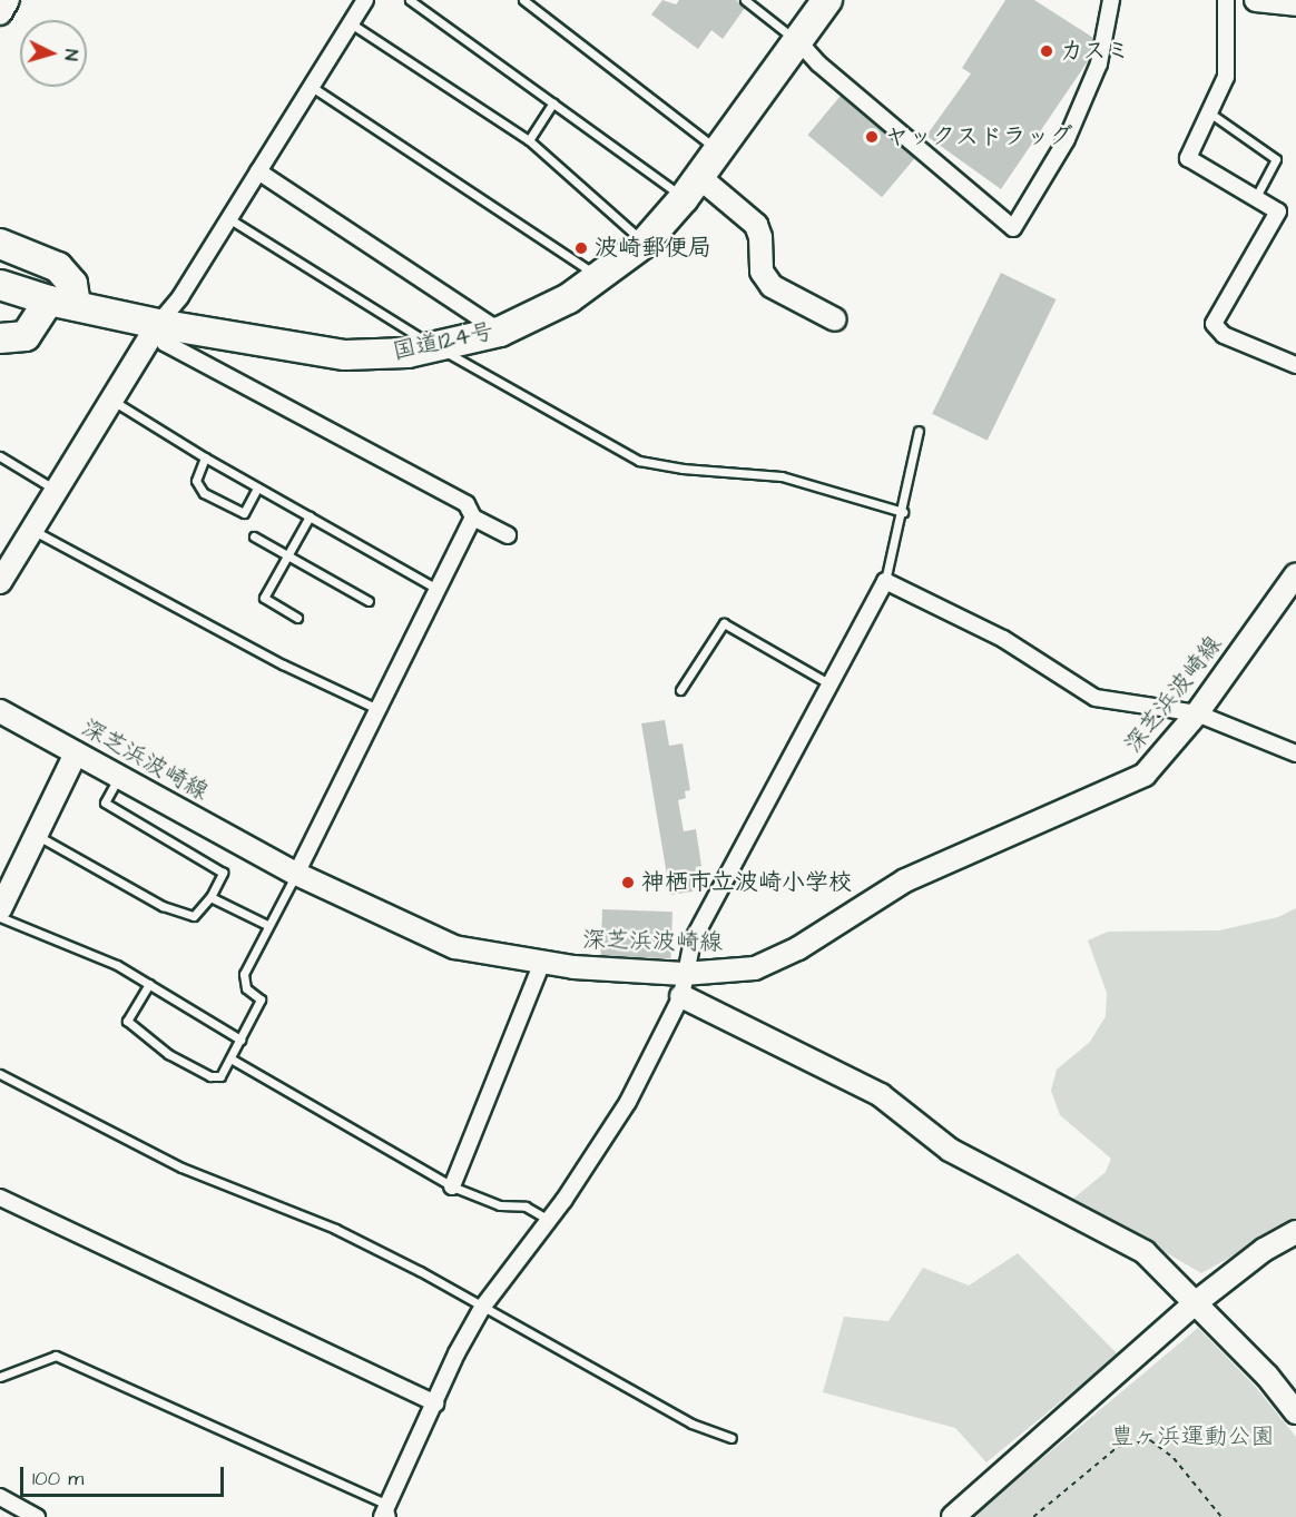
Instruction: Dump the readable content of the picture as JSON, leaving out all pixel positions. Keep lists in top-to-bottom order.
{
  "streets": {
    "highway": ["国道124号"],
    "main road": ["深芝浜波崎線"]
  },
  "parks": ["豊ヶ浜運動公園"],
  "places": [
    "カスミ",
    "ヤックスドラッグ",
    "波崎郵便局",
    "神栖市立波崎小学校"
  ],
  "scale_bar": "100 m",
  "north": "right"
}
